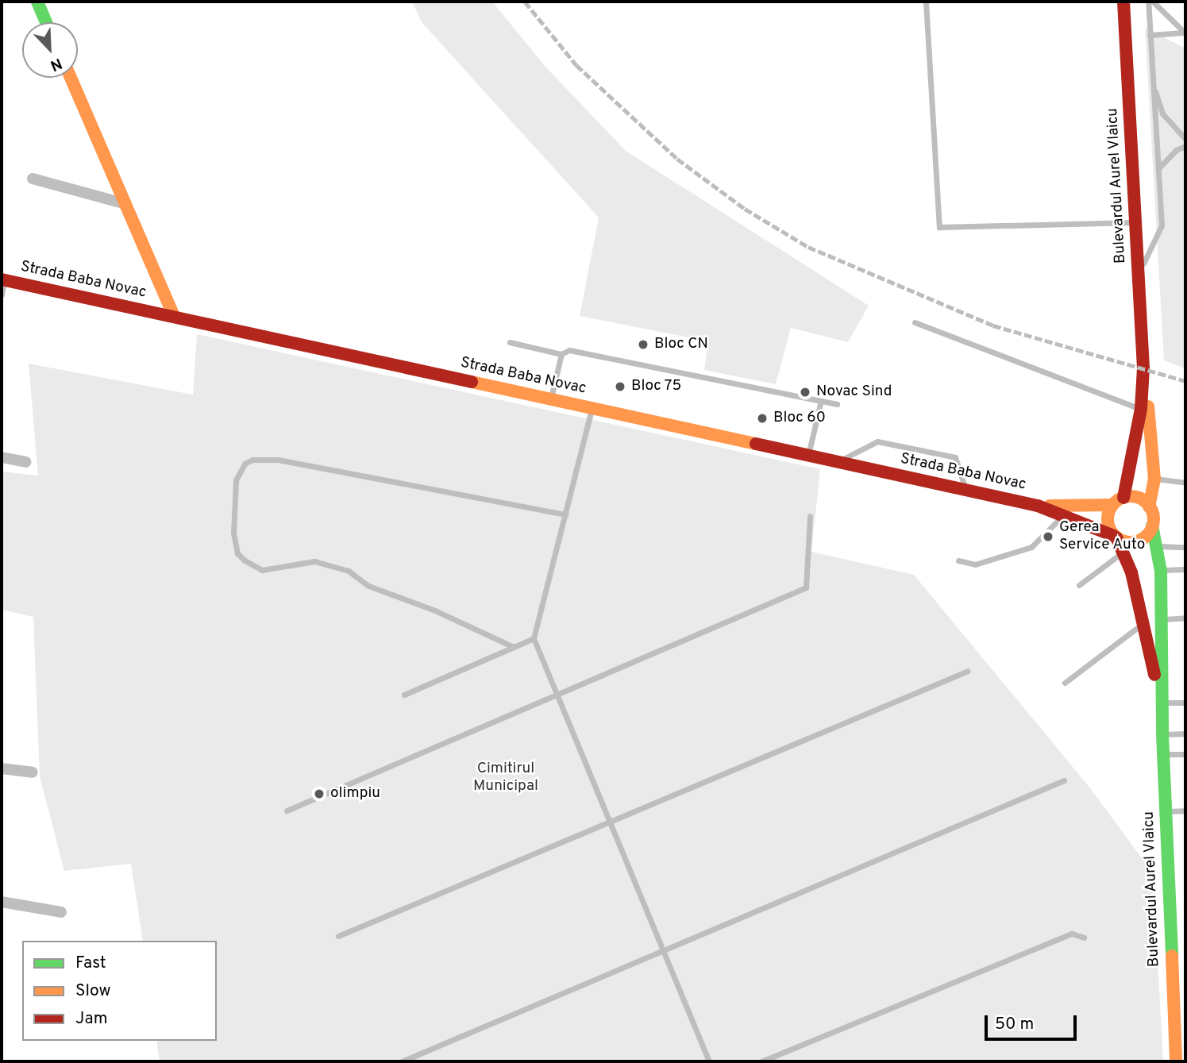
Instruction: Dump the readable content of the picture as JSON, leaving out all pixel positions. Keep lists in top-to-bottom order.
{
  "streets": {
    "main road": ["Bulevardul Aurel Vlaicu", "Strada Baba Novac"]
  },
  "crossings": [
    ["Bulevardul Aurel Vlaicu", "Strada Baba Novac"]
  ],
  "parks": ["Cimitirul Municipal"],
  "places": [
    "Bloc CN",
    "Bloc 75",
    "Novac Sind",
    "Bloc 60",
    "Gerea Service Auto",
    "olimpiu"
  ],
  "legend": ["Fast", "Slow", "Jam"],
  "scale_bar": "50 m",
  "north": "bottom right"
}
